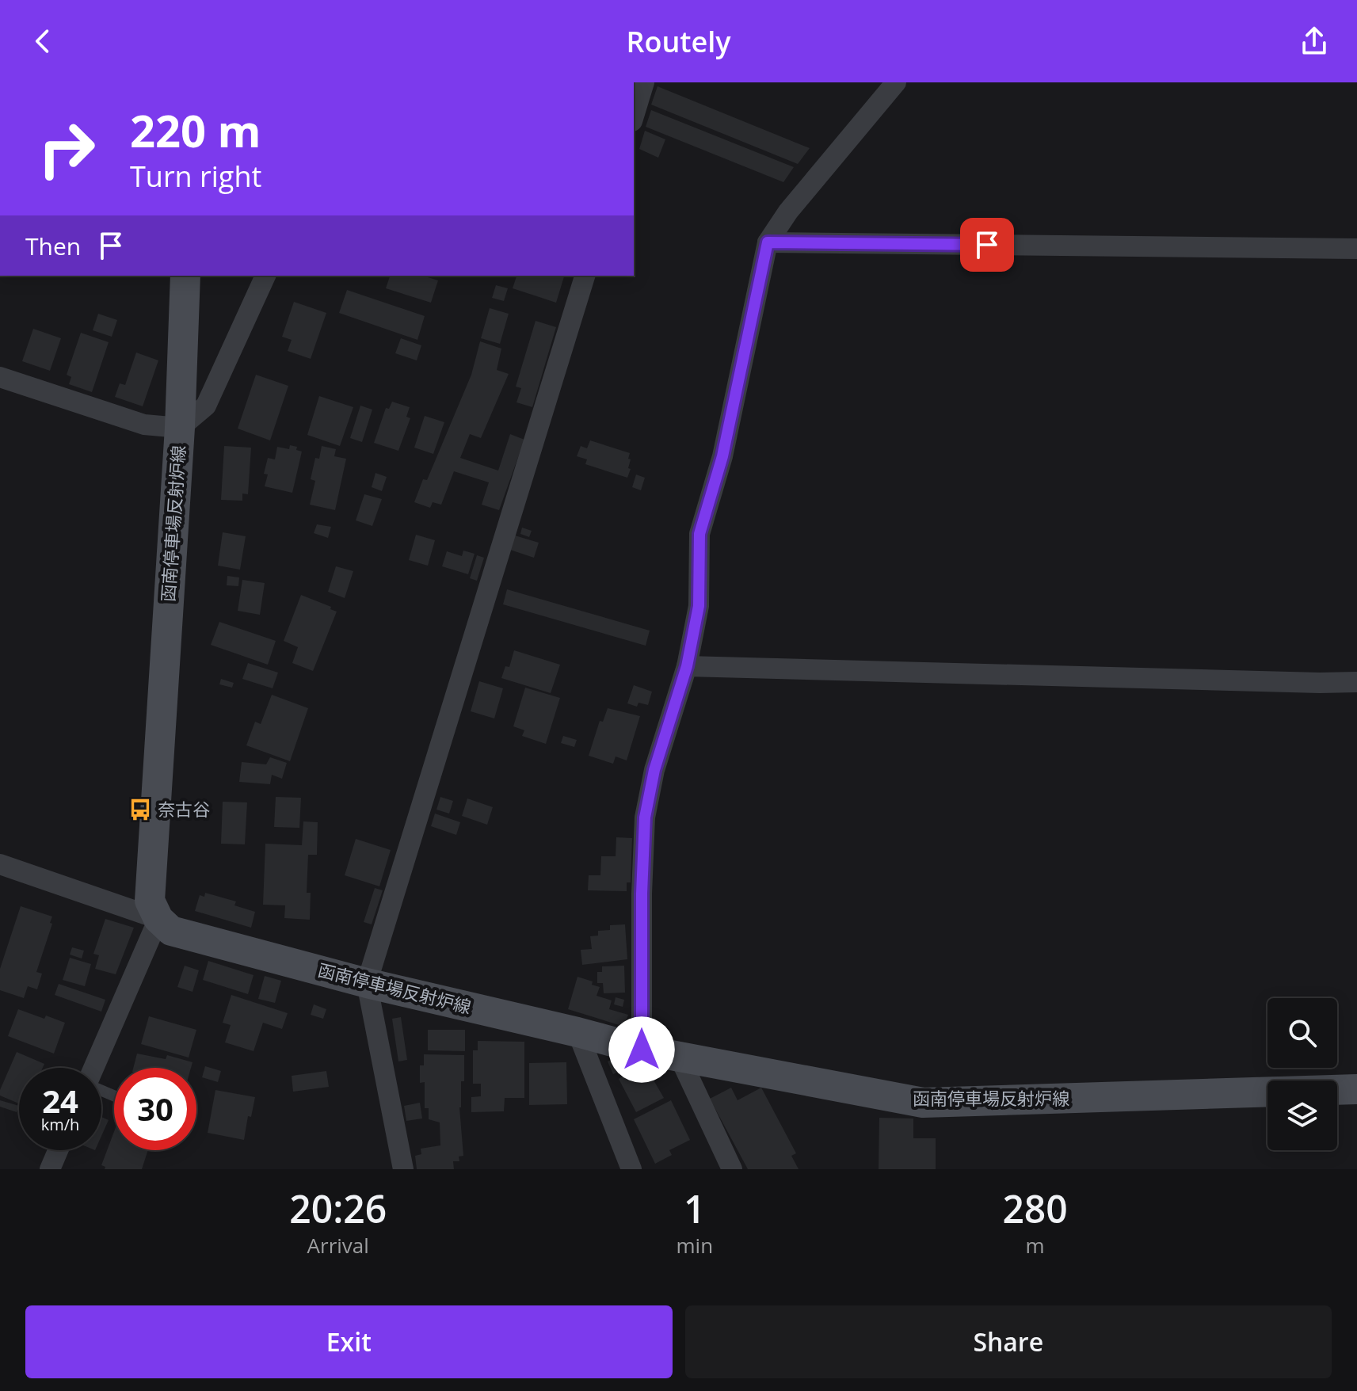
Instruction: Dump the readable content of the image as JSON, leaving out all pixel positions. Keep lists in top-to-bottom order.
{
  "streets": {
    "main road": ["函南停車場反射炉線"]
  },
  "places": {
    "bus stop": ["奈古谷"]
  },
  "page": {
    "header": "Routely",
    "turn": ["220 m", "Turn right"],
    "then": "Then",
    "speed": "24 km/h",
    "limit": "30",
    "eta": [
      "20:26",
      "Arrival",
      "1",
      "min",
      "280",
      "m"
    ],
    "buttons": ["Exit", "Share"]
  }
}
